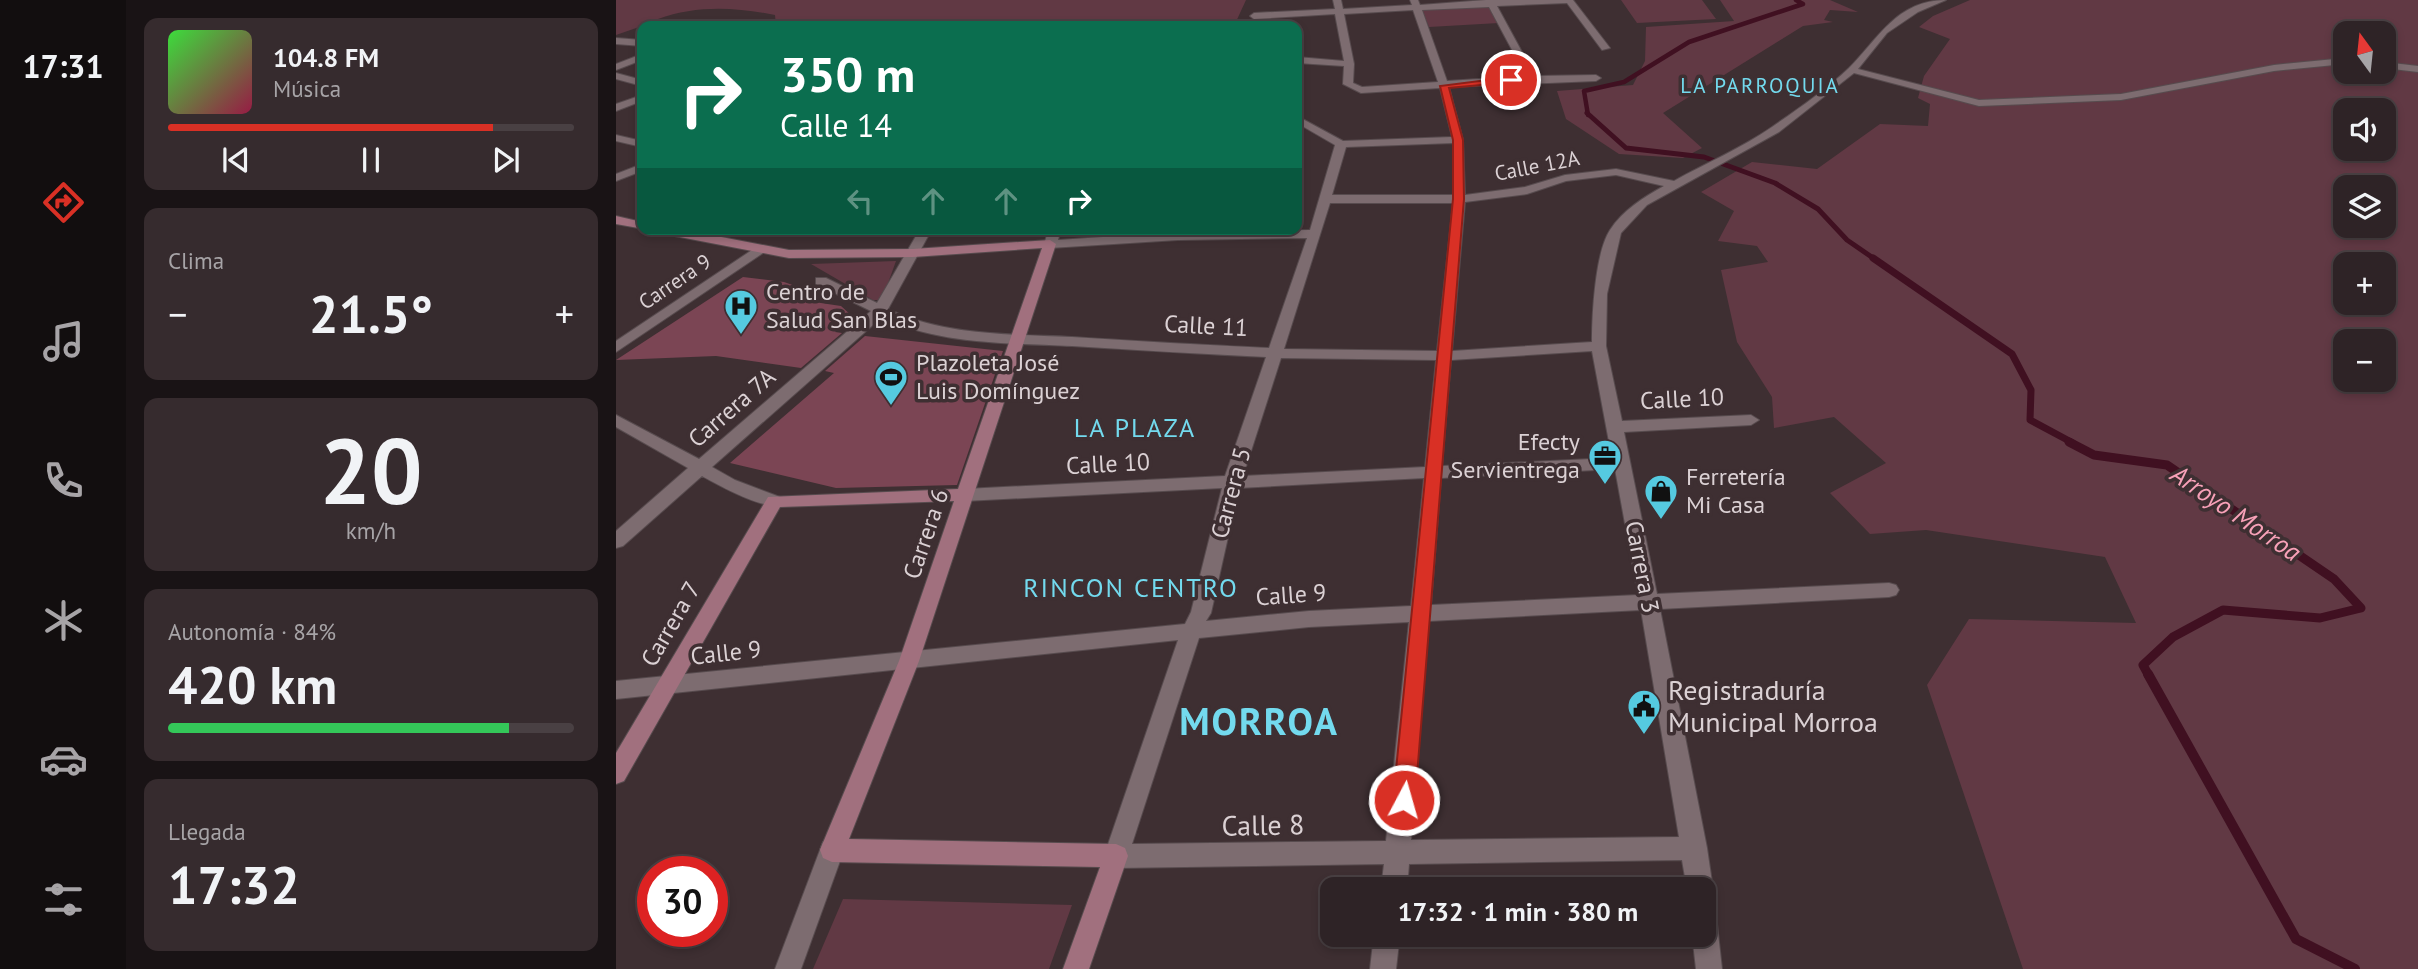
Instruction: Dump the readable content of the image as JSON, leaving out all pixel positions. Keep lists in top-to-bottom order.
{
  "streets": {
    "street": [
      "Calle 12A",
      "Carrera 9",
      "Calle 11",
      "Calle 10",
      "Carrera 7A",
      "Carrera 5",
      "Carrera 6",
      "Carrera 3",
      "Calle 9",
      "Carrera 7",
      "Calle 8"
    ]
  },
  "crossings": [
    ["Calle 12A", "Carrera 5"],
    ["Calle 12A", "Carrera 3"],
    ["Calle 11", "Carrera 7A"],
    ["Calle 11", "Carrera 5"],
    ["Calle 11", "Carrera 6"],
    ["Calle 11", "Carrera 3"],
    ["Calle 10", "Carrera 7A"],
    ["Calle 10", "Carrera 5"],
    ["Calle 10", "Carrera 6"],
    ["Calle 10", "Carrera 3"],
    ["Calle 10", "Carrera 7"],
    ["Carrera 5", "Calle 9"],
    ["Carrera 5", "Calle 8"],
    ["Carrera 6", "Calle 9"],
    ["Carrera 6", "Calle 8"],
    ["Carrera 3", "Calle 9"],
    ["Carrera 3", "Calle 8"],
    ["Calle 9", "Carrera 7"]
  ],
  "districts": [
    "LA PARROQUIA",
    "LA PLAZA",
    "RINCON CENTRO",
    "MORROA"
  ],
  "water": ["Arroyo Morroa"],
  "places": {
    "hospital": ["Centro de Salud San Blas"],
    "sports": ["Plazoleta José Luis Domínguez"],
    "office": ["Efecty Servientrega"],
    "shop": ["Ferretería Mi Casa"],
    "public building": ["Registraduría Municipal Morroa"]
  },
  "north": "top",
  "page": {
    "tabs": "17:31",
    "map_buttons": ["+", "−"],
    "turn": ["350 m", "Calle 14"],
    "song": ["104.8 FM", "Música"],
    "tile": [
      "Clima",
      ["20", "km/h"],
      ["Autonomía · 84%", "420 km"],
      ["Llegada", "17:32"]
    ],
    "heat": ["−", "21.5°", "+"],
    "limit": "30",
    "trip": "17:32 · 1 min · 380 m"
  }
}
